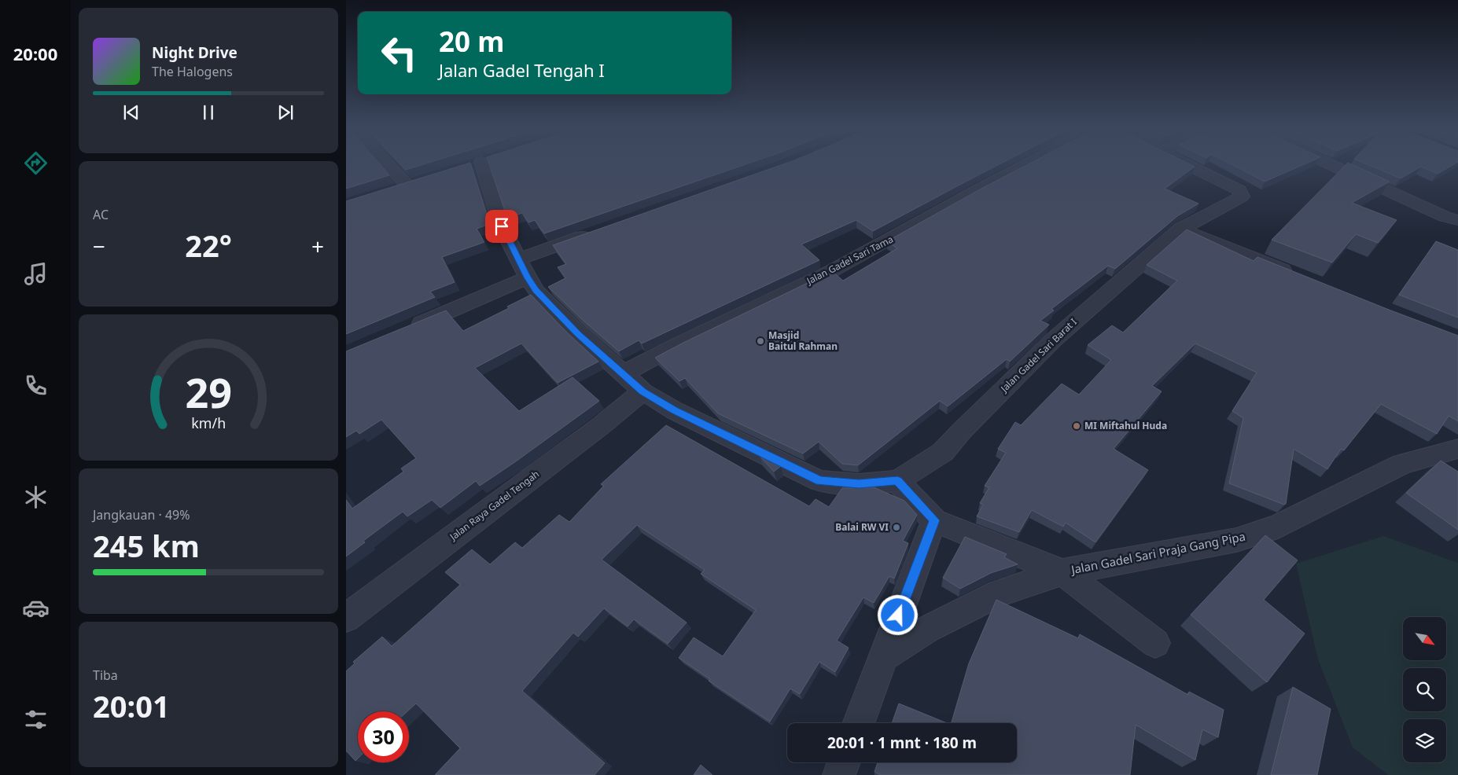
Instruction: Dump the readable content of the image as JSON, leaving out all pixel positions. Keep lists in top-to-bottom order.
{
  "streets": {
    "street": [
      "Jalan Gadel Sari Tama",
      "Jalan Gadel Sari Barat I",
      "Jalan Raya Gadel Tengah",
      "Jalan Gadel Sari Praja Gang Pipa"
    ]
  },
  "places": ["Masjid Baitul Rahman", "MI Miftahul Huda", "Balai RW VI"],
  "north": "bottom right",
  "page": {
    "tabs": "20:00",
    "turn": ["20 m", "Jalan Gadel Tengah I"],
    "song": ["Night Drive", "The Halogens"],
    "tile": [
      "AC",
      ["Jangkauan · 49%", "245 km"],
      ["Tiba", "20:01"]
    ],
    "heat": ["−", "22°", "+"],
    "limit": "30",
    "trip": "20:01 · 1 mnt · 180 m",
    "gauge": ["29", "km/h"]
  }
}
